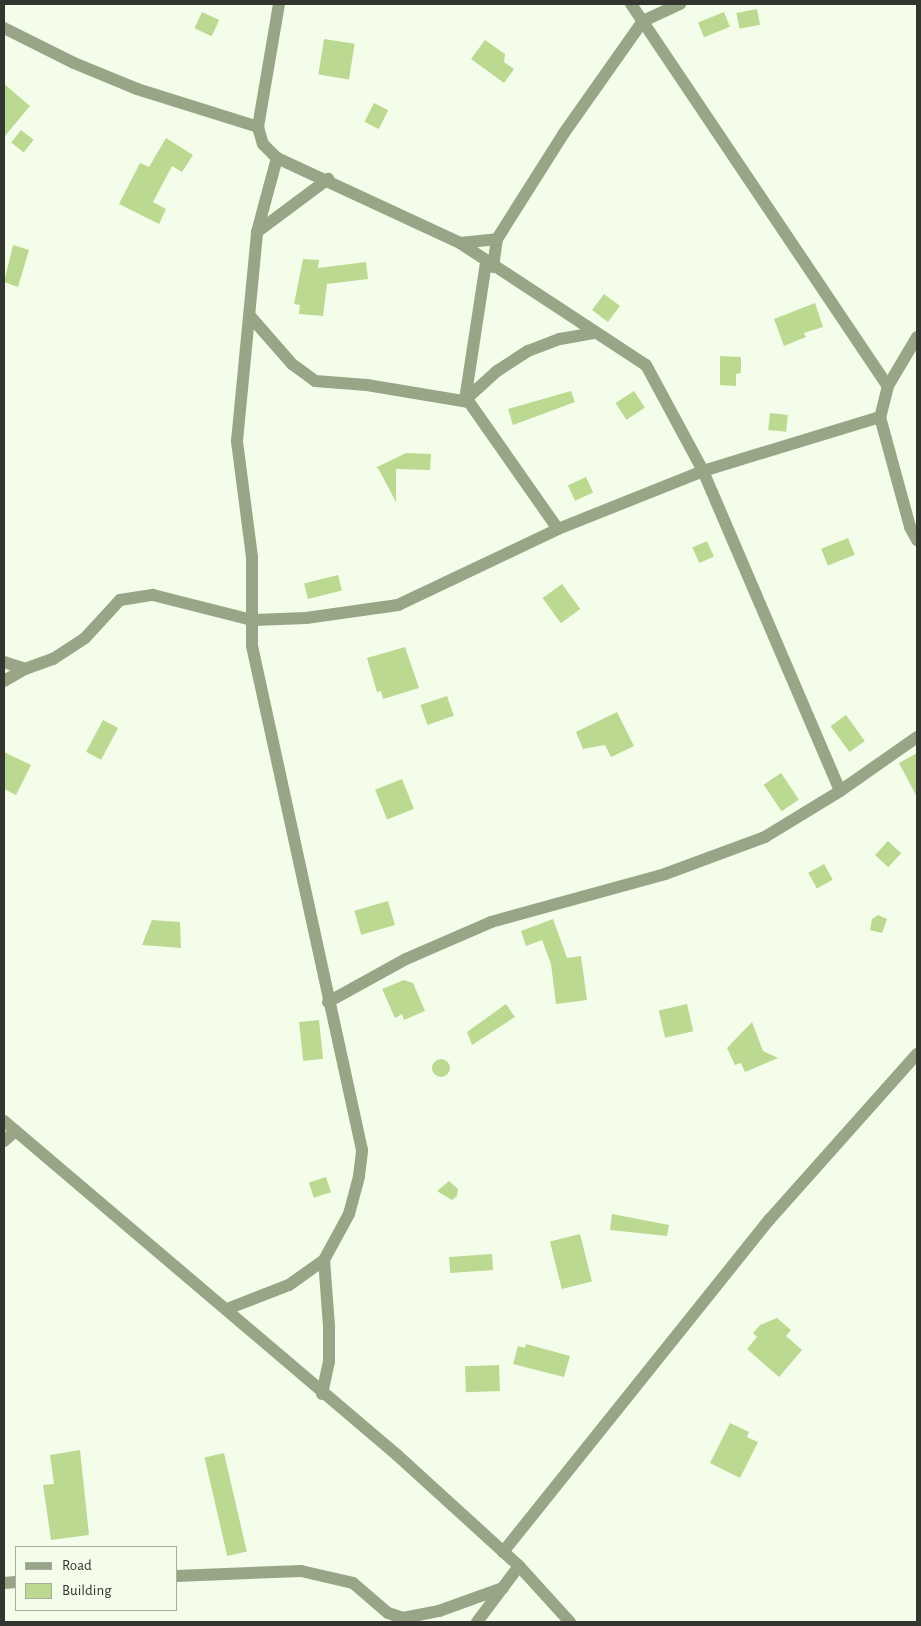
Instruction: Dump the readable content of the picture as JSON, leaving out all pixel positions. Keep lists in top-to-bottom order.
{
  "legend": ["Road", "Building"]
}
